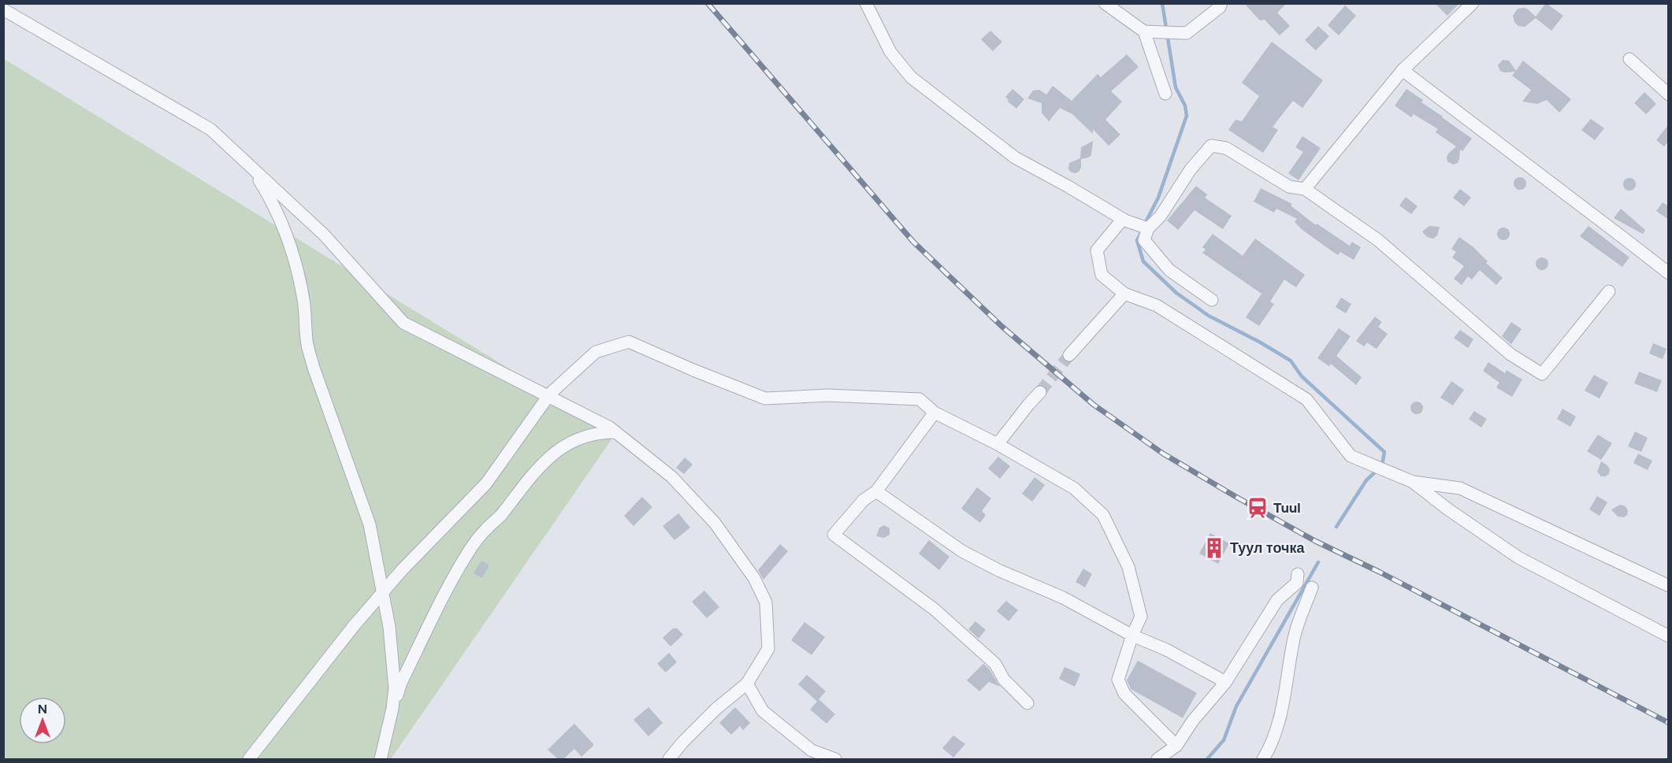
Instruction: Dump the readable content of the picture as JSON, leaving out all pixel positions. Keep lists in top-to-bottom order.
{
  "places": {
    "station": ["Tuul"],
    "building": ["Туул точка"]
  },
  "north": "top"
}
